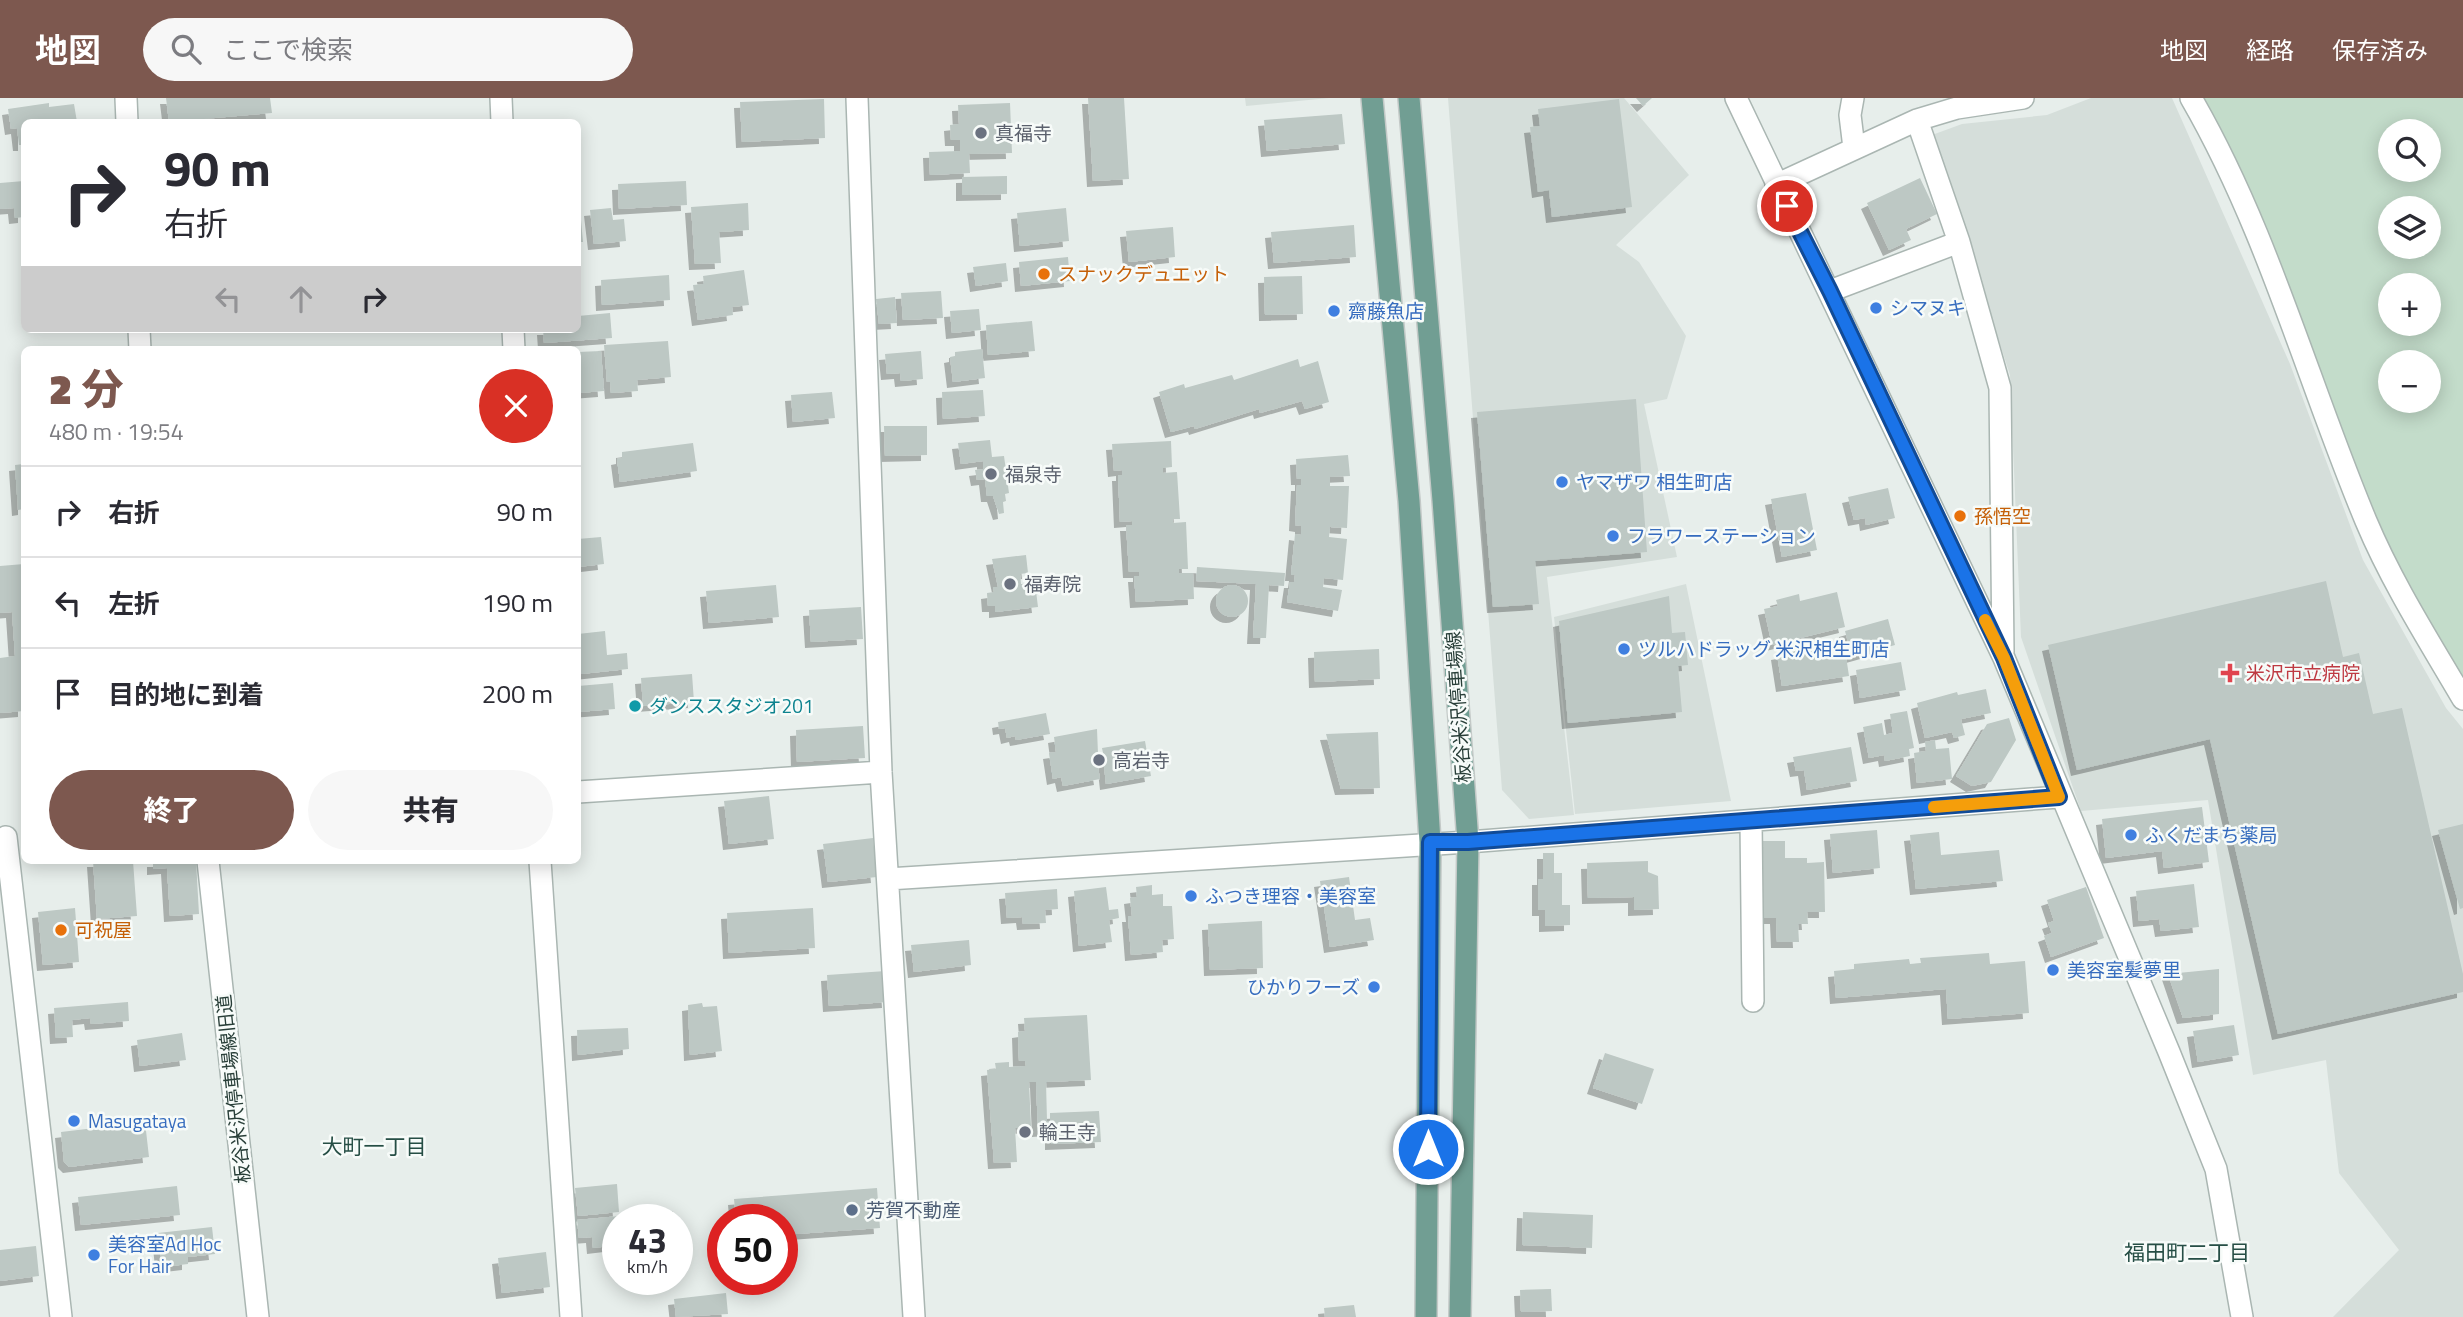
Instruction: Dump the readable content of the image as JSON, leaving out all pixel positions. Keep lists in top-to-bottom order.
{
  "streets": {
    "main road": ["板谷米沢停車場線"],
    "street": ["板谷米沢停車場線旧道"]
  },
  "districts": ["大町一丁目", "福田町二丁目"],
  "places": {
    "other": [
      "真福寺",
      "スナックデュエット",
      "シマヌキ",
      "齋藤魚店",
      "福泉寺",
      "ヤマザワ 相生町店",
      "孫悟空",
      "フラワーステーション",
      "福寿院",
      "ツルハドラッグ 米沢相生町店",
      "ダンススタジオ201",
      "高岩寺",
      "ふくだまち薬局",
      "ふつき理容・美容室",
      "可祝屋",
      "美容室髪夢里",
      "ひかりフーズ",
      "Masugataya",
      "輪王寺",
      "芳賀不動産",
      "美容室Ad Hoc For Hair"
    ],
    "health": ["米沢市立病院"]
  },
  "page": {
    "header": "地図",
    "search": "ここで検索",
    "nav": ["地図", "経路", "保存済み"],
    "map_buttons": ["+", "−"],
    "turn": ["90 m", "右折"],
    "heading": ["2 分", "480 m · 19:54"],
    "list": [
      {
        "name": "右折",
        "value": "90 m"
      },
      {
        "name": "左折",
        "value": "190 m"
      },
      {
        "name": "目的地に到着",
        "value": "200 m"
      }
    ],
    "buttons": ["終了", "共有"],
    "speed": "43 km/h",
    "limit": "50"
  }
}
